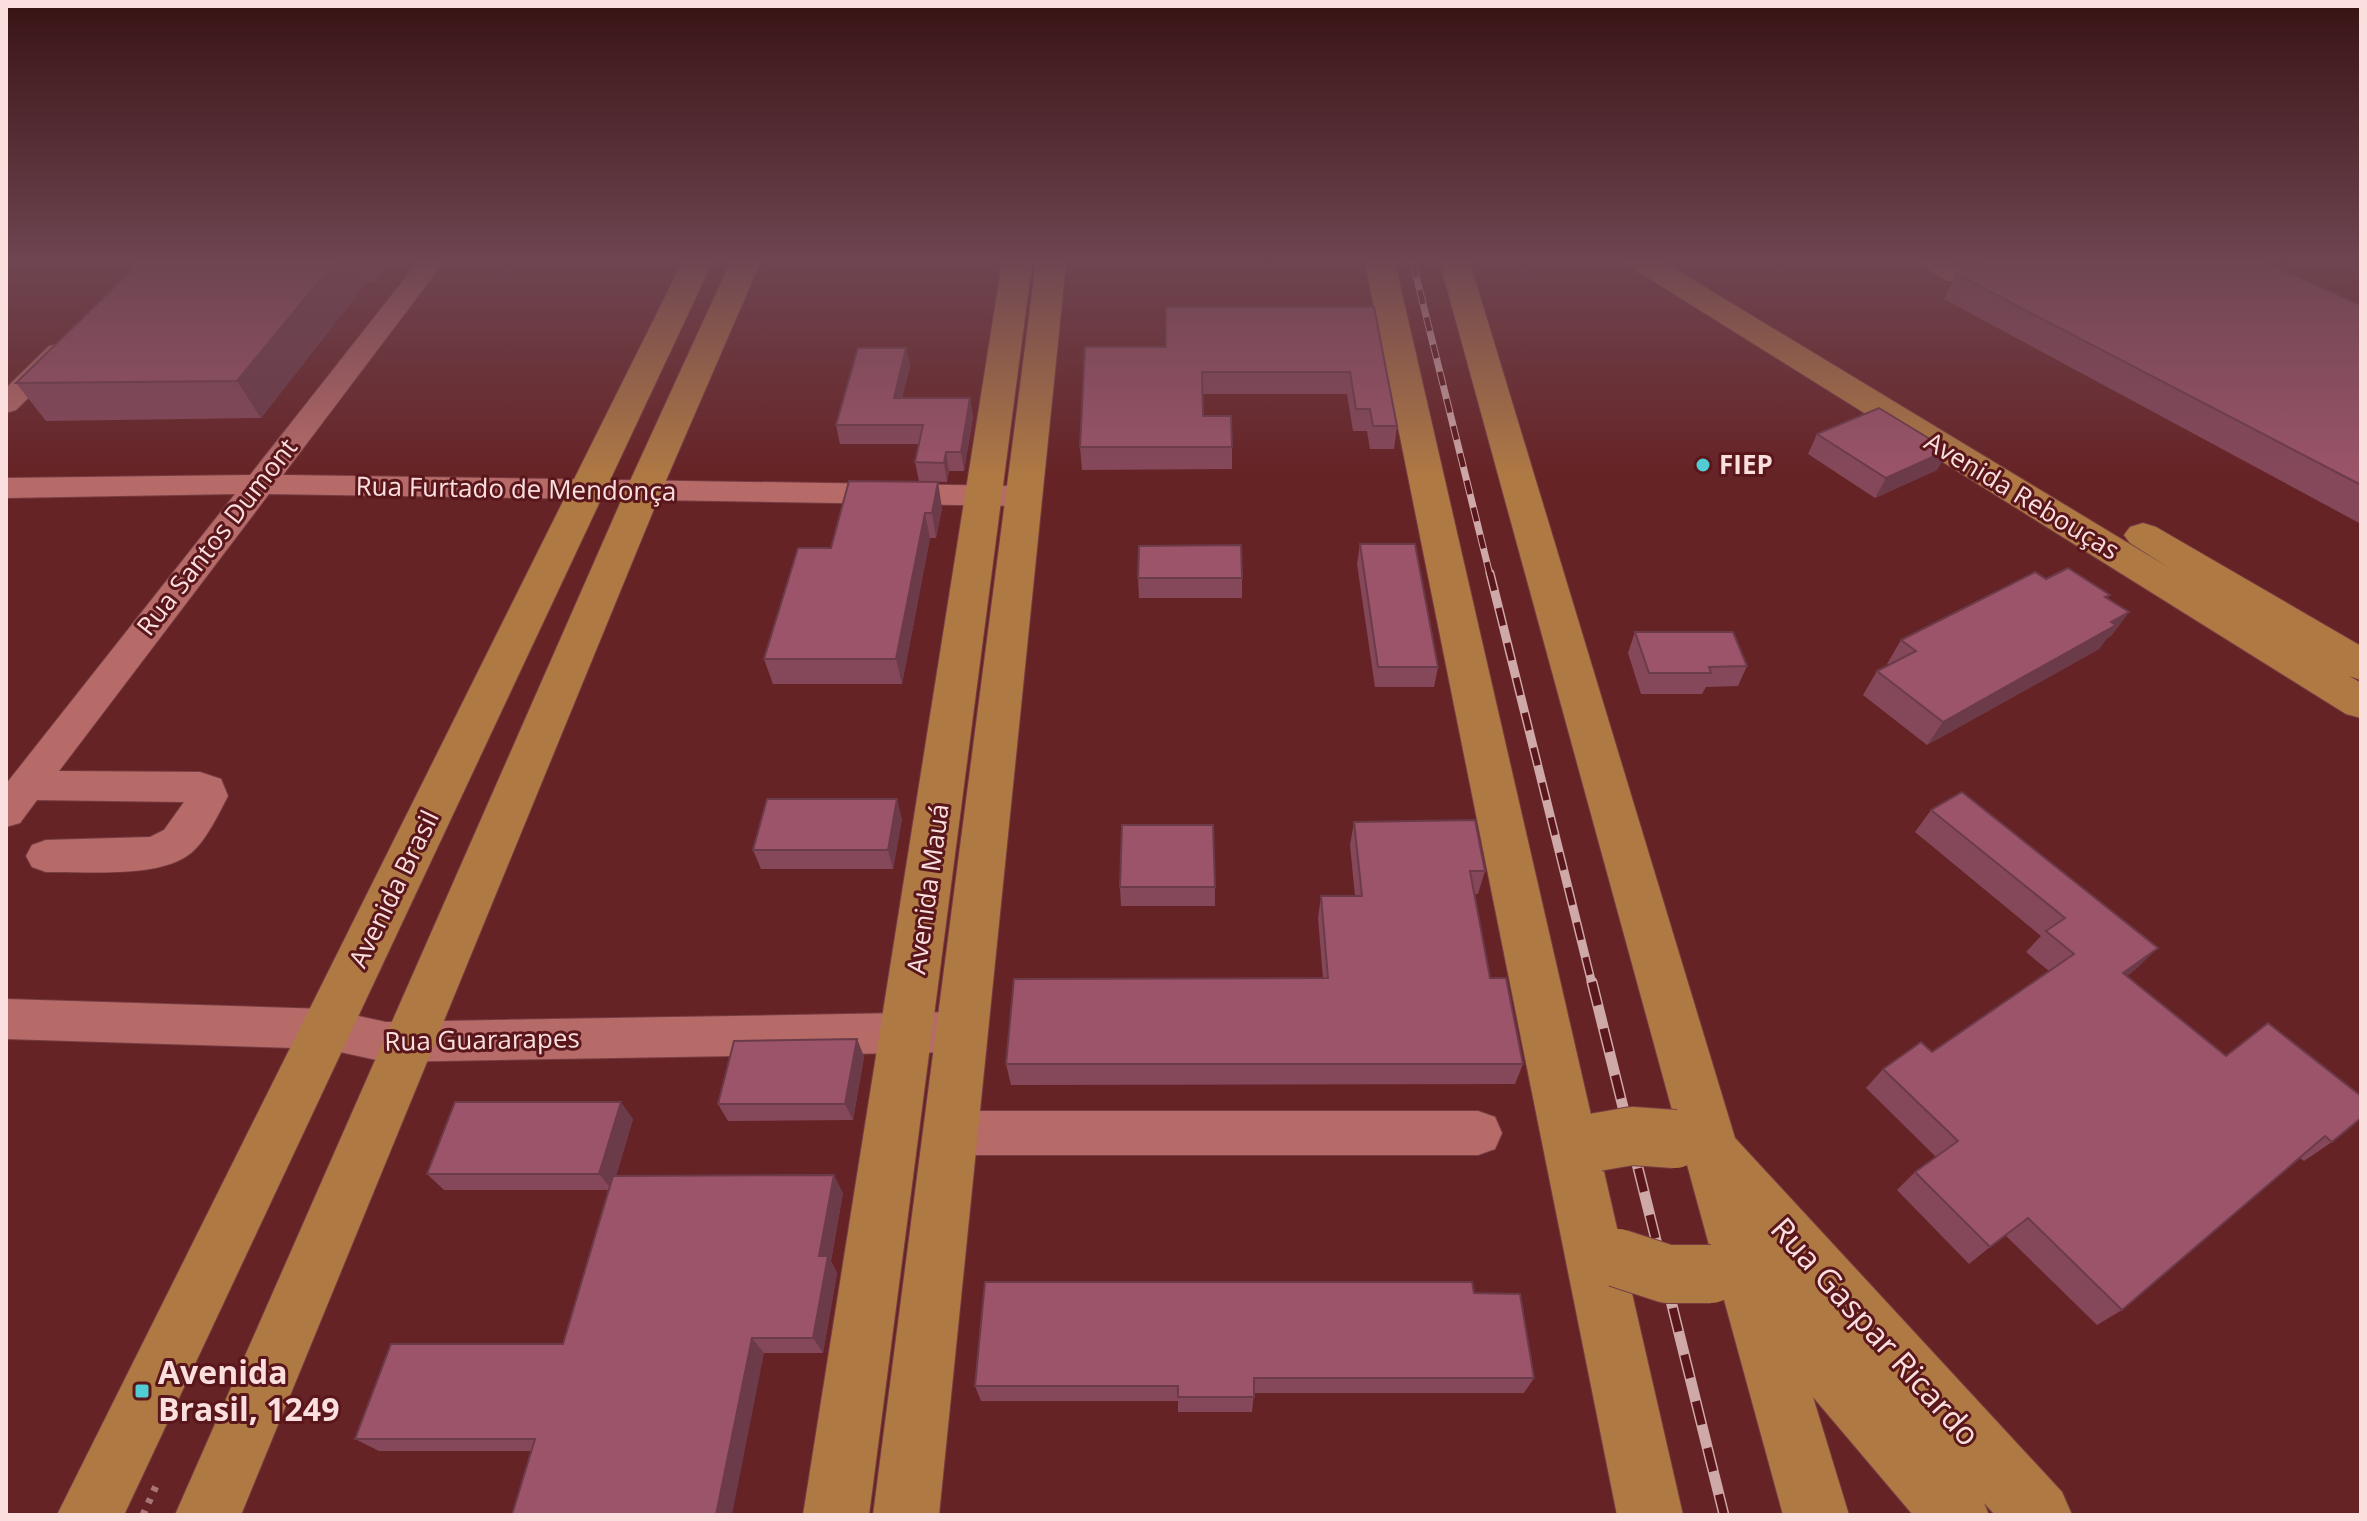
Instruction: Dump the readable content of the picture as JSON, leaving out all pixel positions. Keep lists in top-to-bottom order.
{
  "streets": {
    "main road": [
      "Avenida Rebouças",
      "Avenida Brasil",
      "Avenida Mauá",
      "Rua Gaspar Ricardo"
    ],
    "street": ["Rua Furtado de Mendonça", "Rua Santos Dumont", "Rua Guararapes"]
  },
  "crossings": [
    ["Rua Furtado de Mendonça", "Rua Santos Dumont"],
    ["Rua Furtado de Mendonça", "Avenida Brasil"],
    ["Rua Furtado de Mendonça", "Avenida Mauá"],
    ["Avenida Brasil", "Rua Guararapes"],
    ["Avenida Mauá", "Rua Guararapes"]
  ],
  "places": {
    "other": ["FIEP"],
    "transit": ["Avenida Brasil, 1249"]
  }
}
